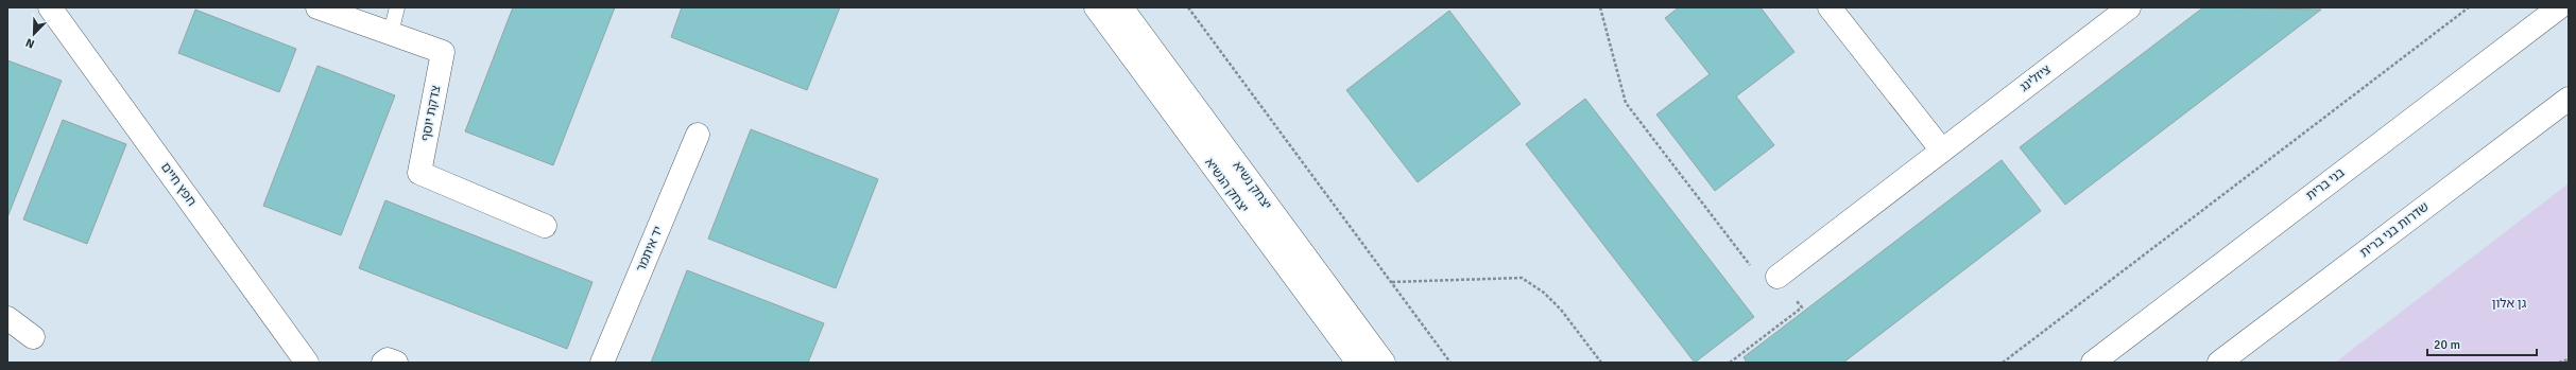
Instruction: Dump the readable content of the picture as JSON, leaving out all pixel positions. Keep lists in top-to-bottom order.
{
  "streets": {
    "main road": [
      "ציזלינג",
      "צדקת יוסף",
      "חפץ חיים",
      "בני ברית",
      "יצחק הנשיא",
      "יצחק נשיא",
      "שדרות בני ברית",
      "יד איתמר"
    ]
  },
  "parks": ["גן אלון"],
  "scale_bar": "20 m",
  "north": "bottom left"
}
